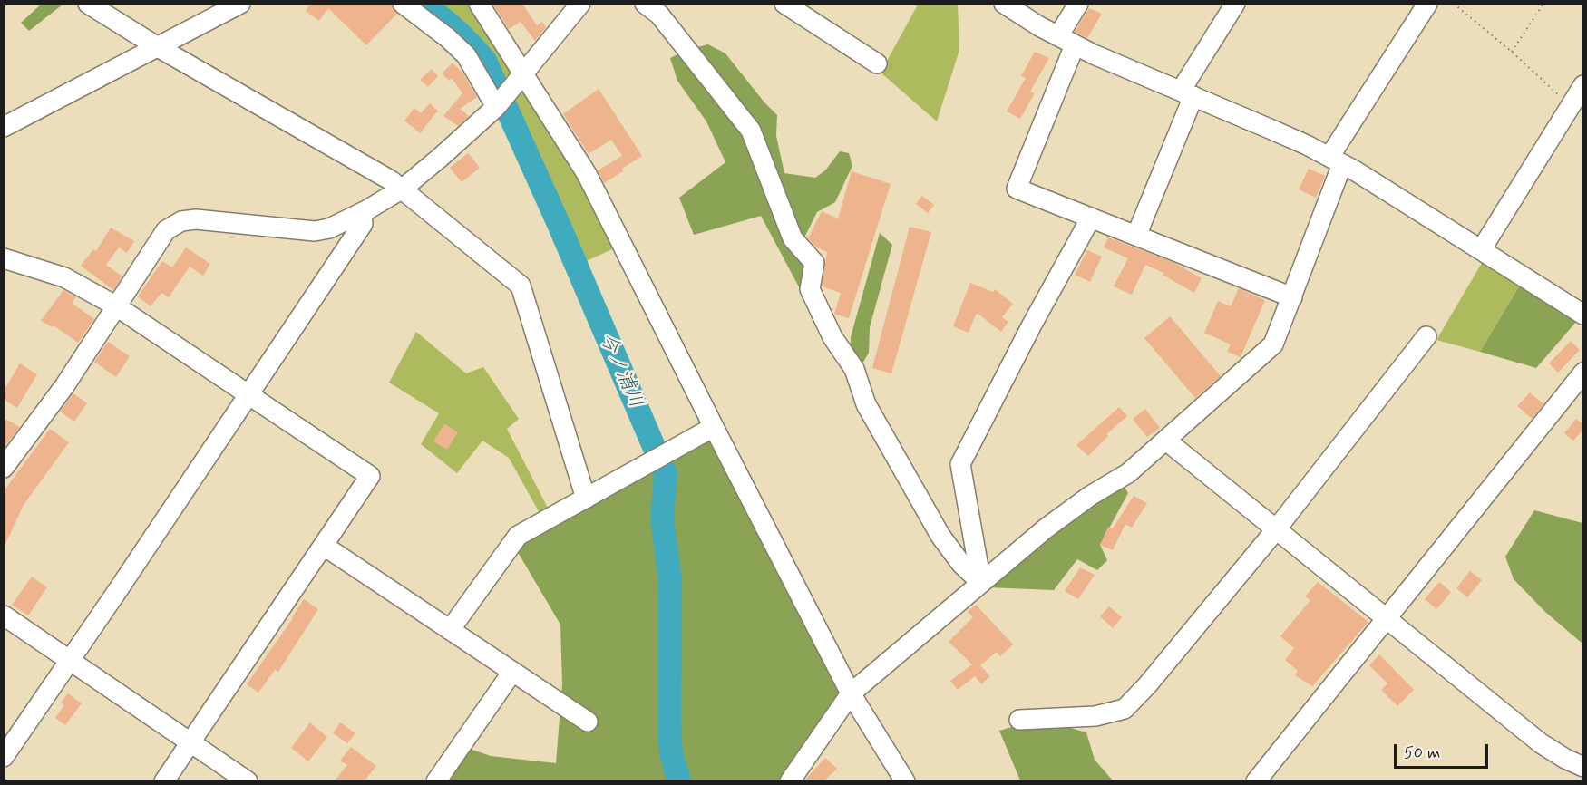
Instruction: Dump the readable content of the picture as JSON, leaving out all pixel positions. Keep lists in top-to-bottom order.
{
  "water": ["今ノ浦川"],
  "scale_bar": "50 m"
}
